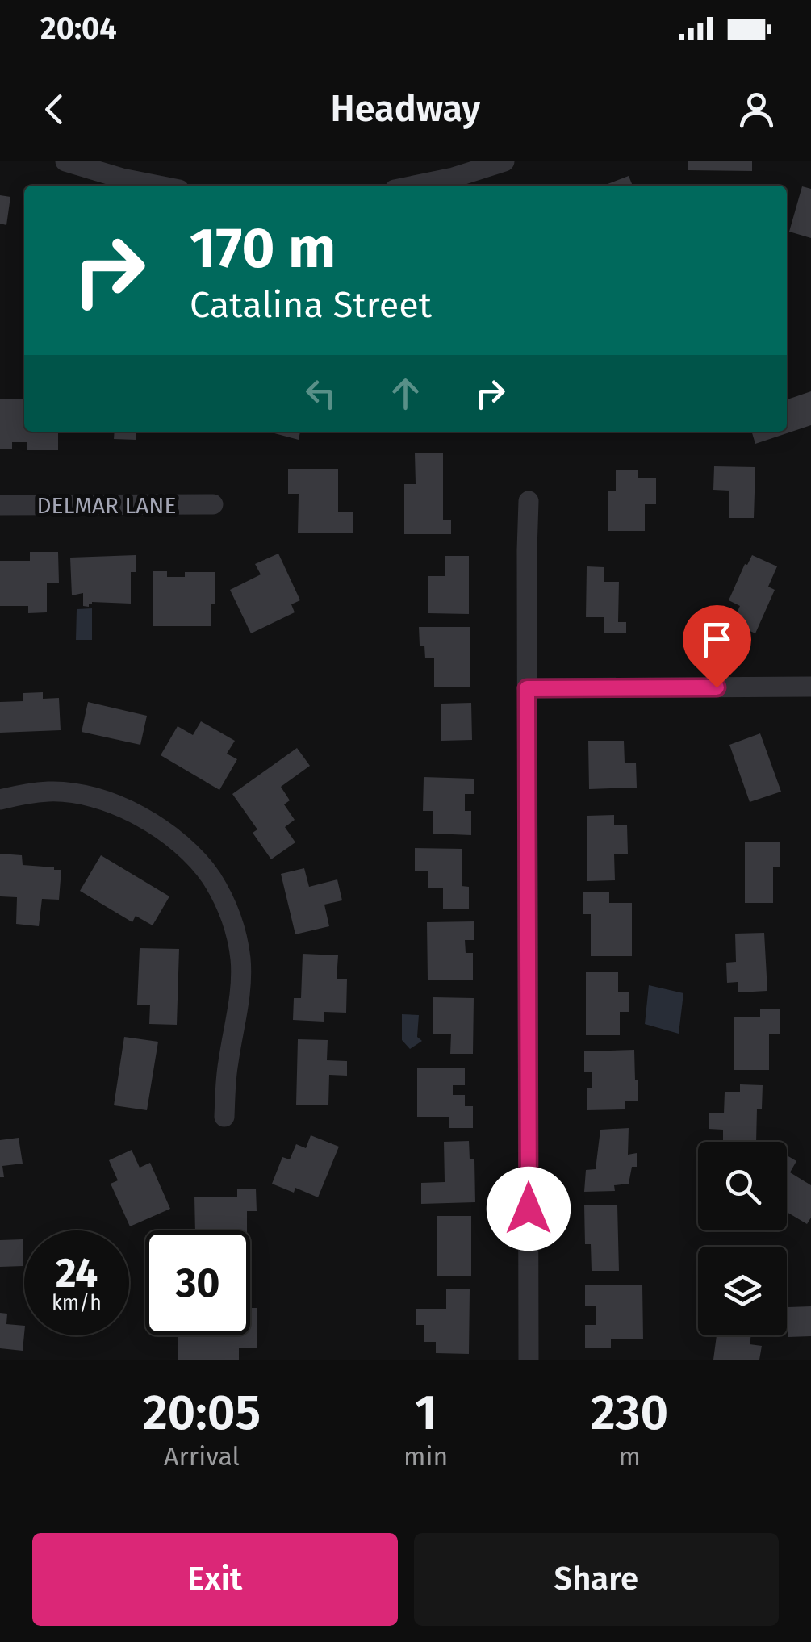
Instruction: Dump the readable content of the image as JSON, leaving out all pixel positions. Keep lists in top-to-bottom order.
{
  "streets": {
    "street": ["DELMAR LANE"]
  },
  "page": {
    "status": "20:04",
    "header": "Headway",
    "turn": ["170 m", "Catalina Street"],
    "speed": "24 km/h",
    "limit": "30",
    "eta": [
      "20:05",
      "Arrival",
      "1",
      "min",
      "230",
      "m"
    ],
    "buttons": ["Exit", "Share"]
  }
}
